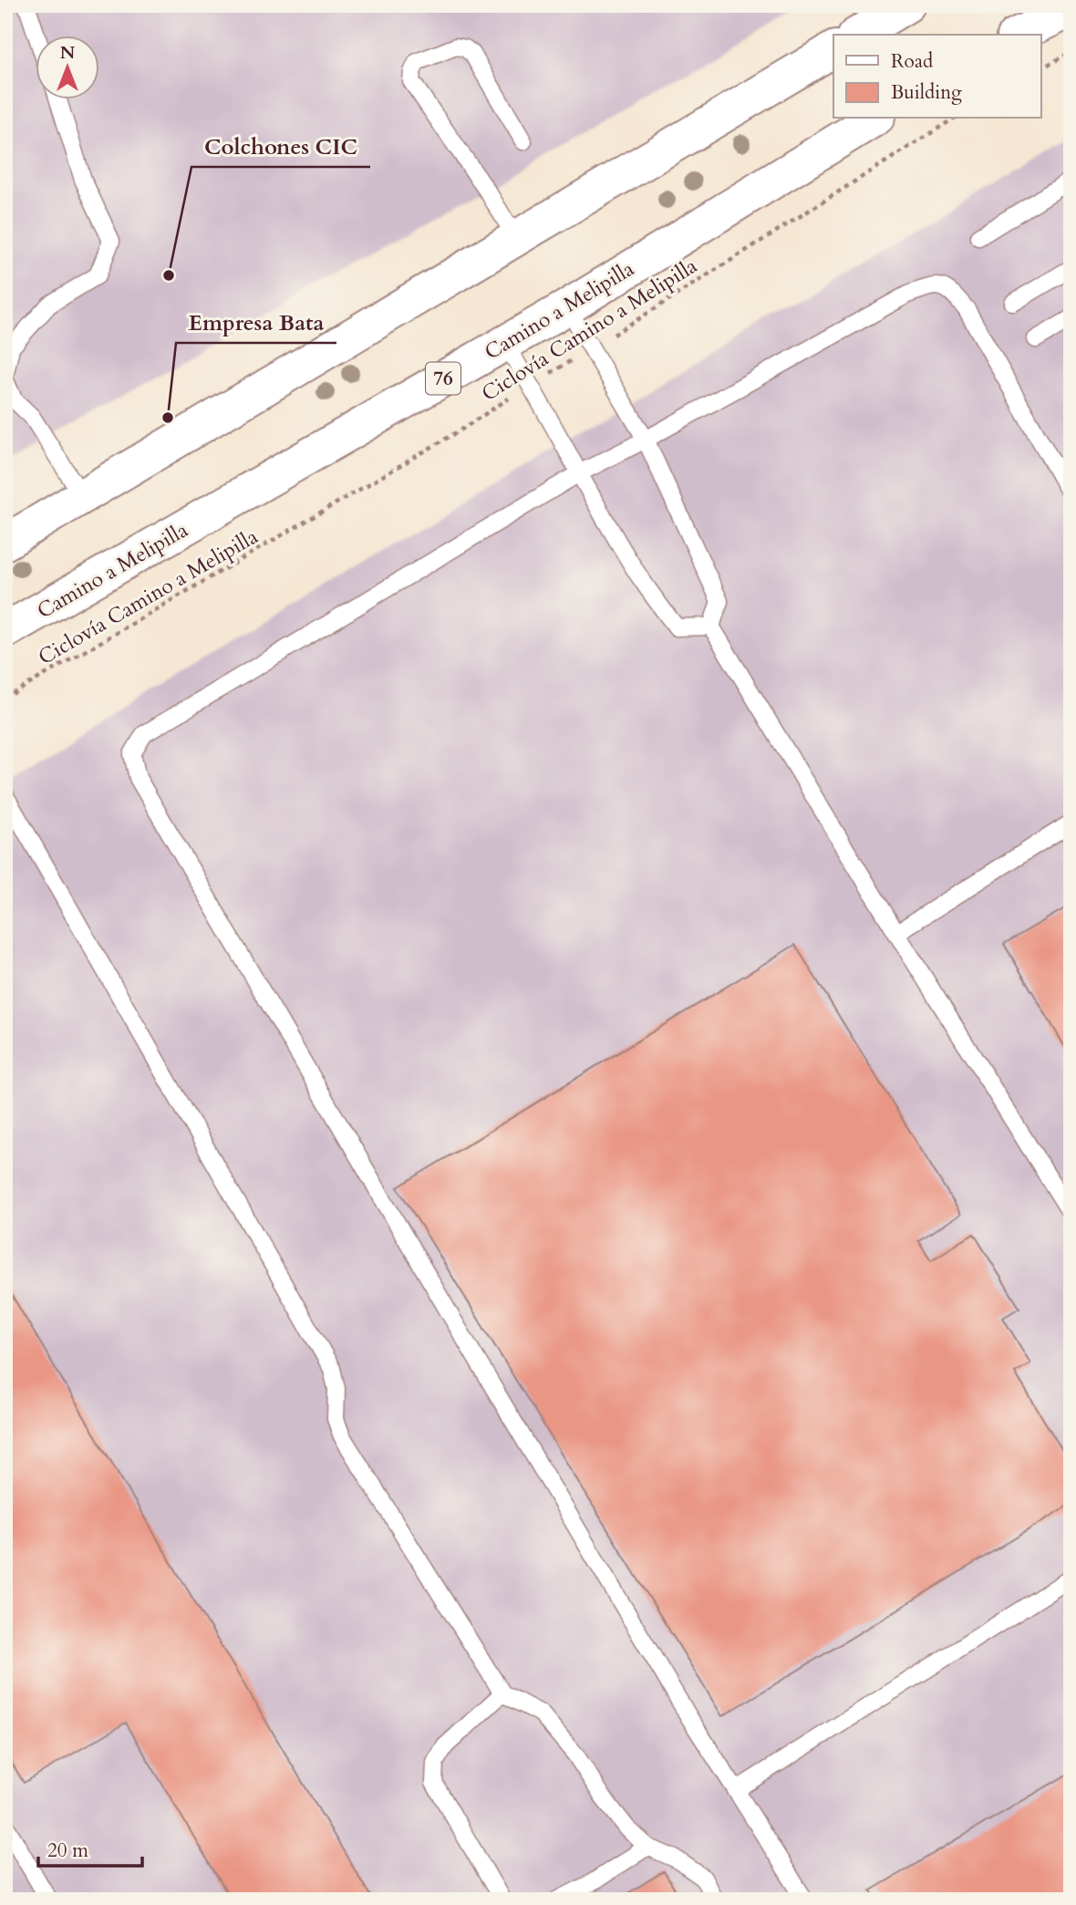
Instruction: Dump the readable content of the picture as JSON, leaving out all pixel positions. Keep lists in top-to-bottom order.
{
  "streets": {
    "main road": ["Camino a Melipilla", "76"],
    "path": ["Ciclovía Camino a Melipilla"]
  },
  "places": ["Colchones CIC", "Empresa Bata"],
  "legend": ["Road", "Building"],
  "scale_bar": "20 m",
  "north": "top"
}
